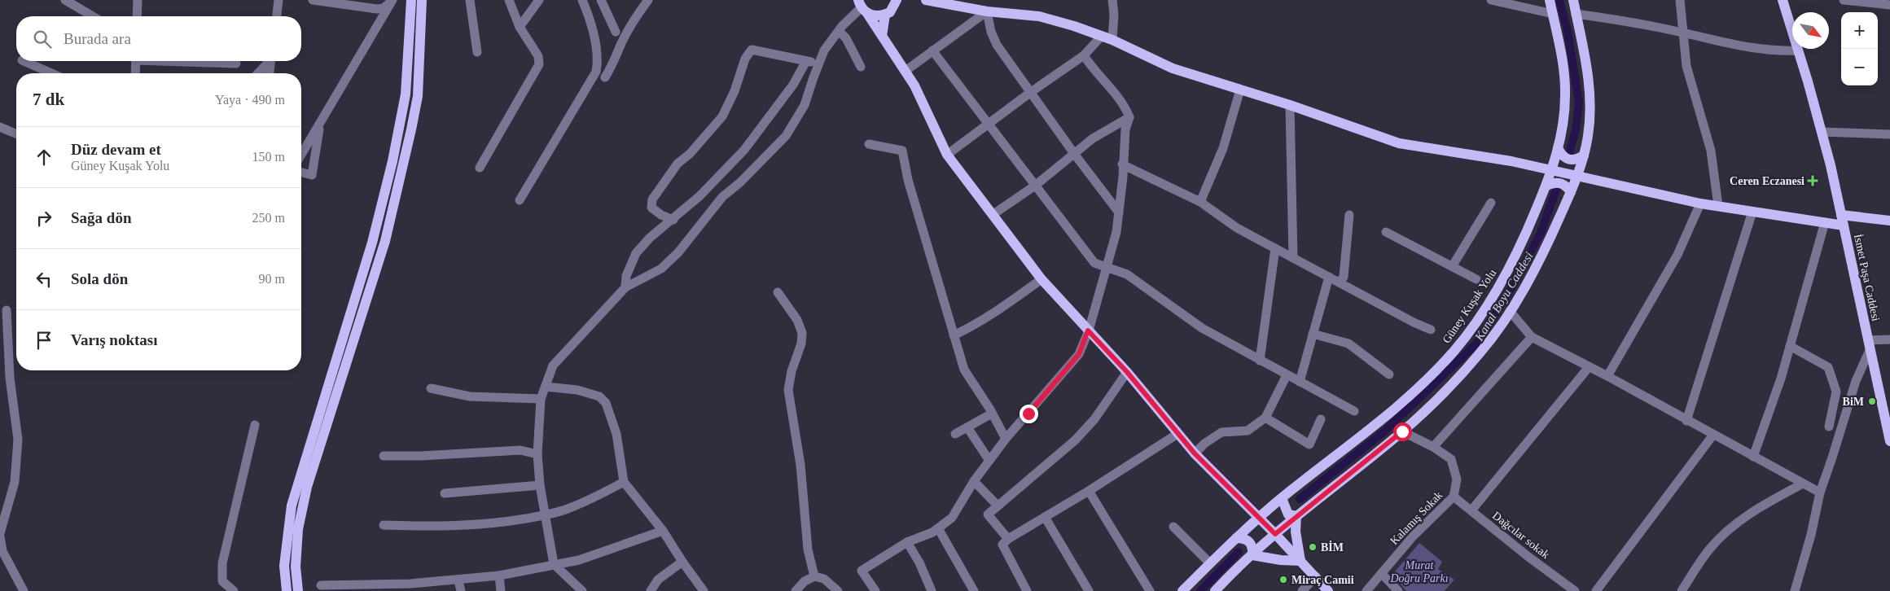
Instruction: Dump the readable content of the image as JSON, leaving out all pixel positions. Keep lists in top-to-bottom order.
{
  "streets": {
    "main road": ["İsmet Paşa Caddesi", "Güney Kuşak Yolu"],
    "street": ["Kalamış Sokak", "Dağcılar sokak"]
  },
  "crossings": [
    ["Kalamış Sokak", "Dağcılar sokak"]
  ],
  "water": ["Kanal Boyu Caddesi"],
  "parks": ["Murat Doğru Parkı"],
  "places": {
    "health": ["Ceren Eczanesi"],
    "other": ["BiM", "BİM", "Miraç Camii"]
  },
  "north": "bottom right",
  "page": {
    "map_buttons": ["+", "−"],
    "search": "Burada ara",
    "heading": ["7 dk", "Yaya · 490 m"],
    "list": [
      ["Düz devam et", "Güney Kuşak Yolu", "150 m"],
      ["Sağa dön", "250 m"],
      ["Sola dön", "90 m"],
      "Varış noktası"
    ]
  }
}
